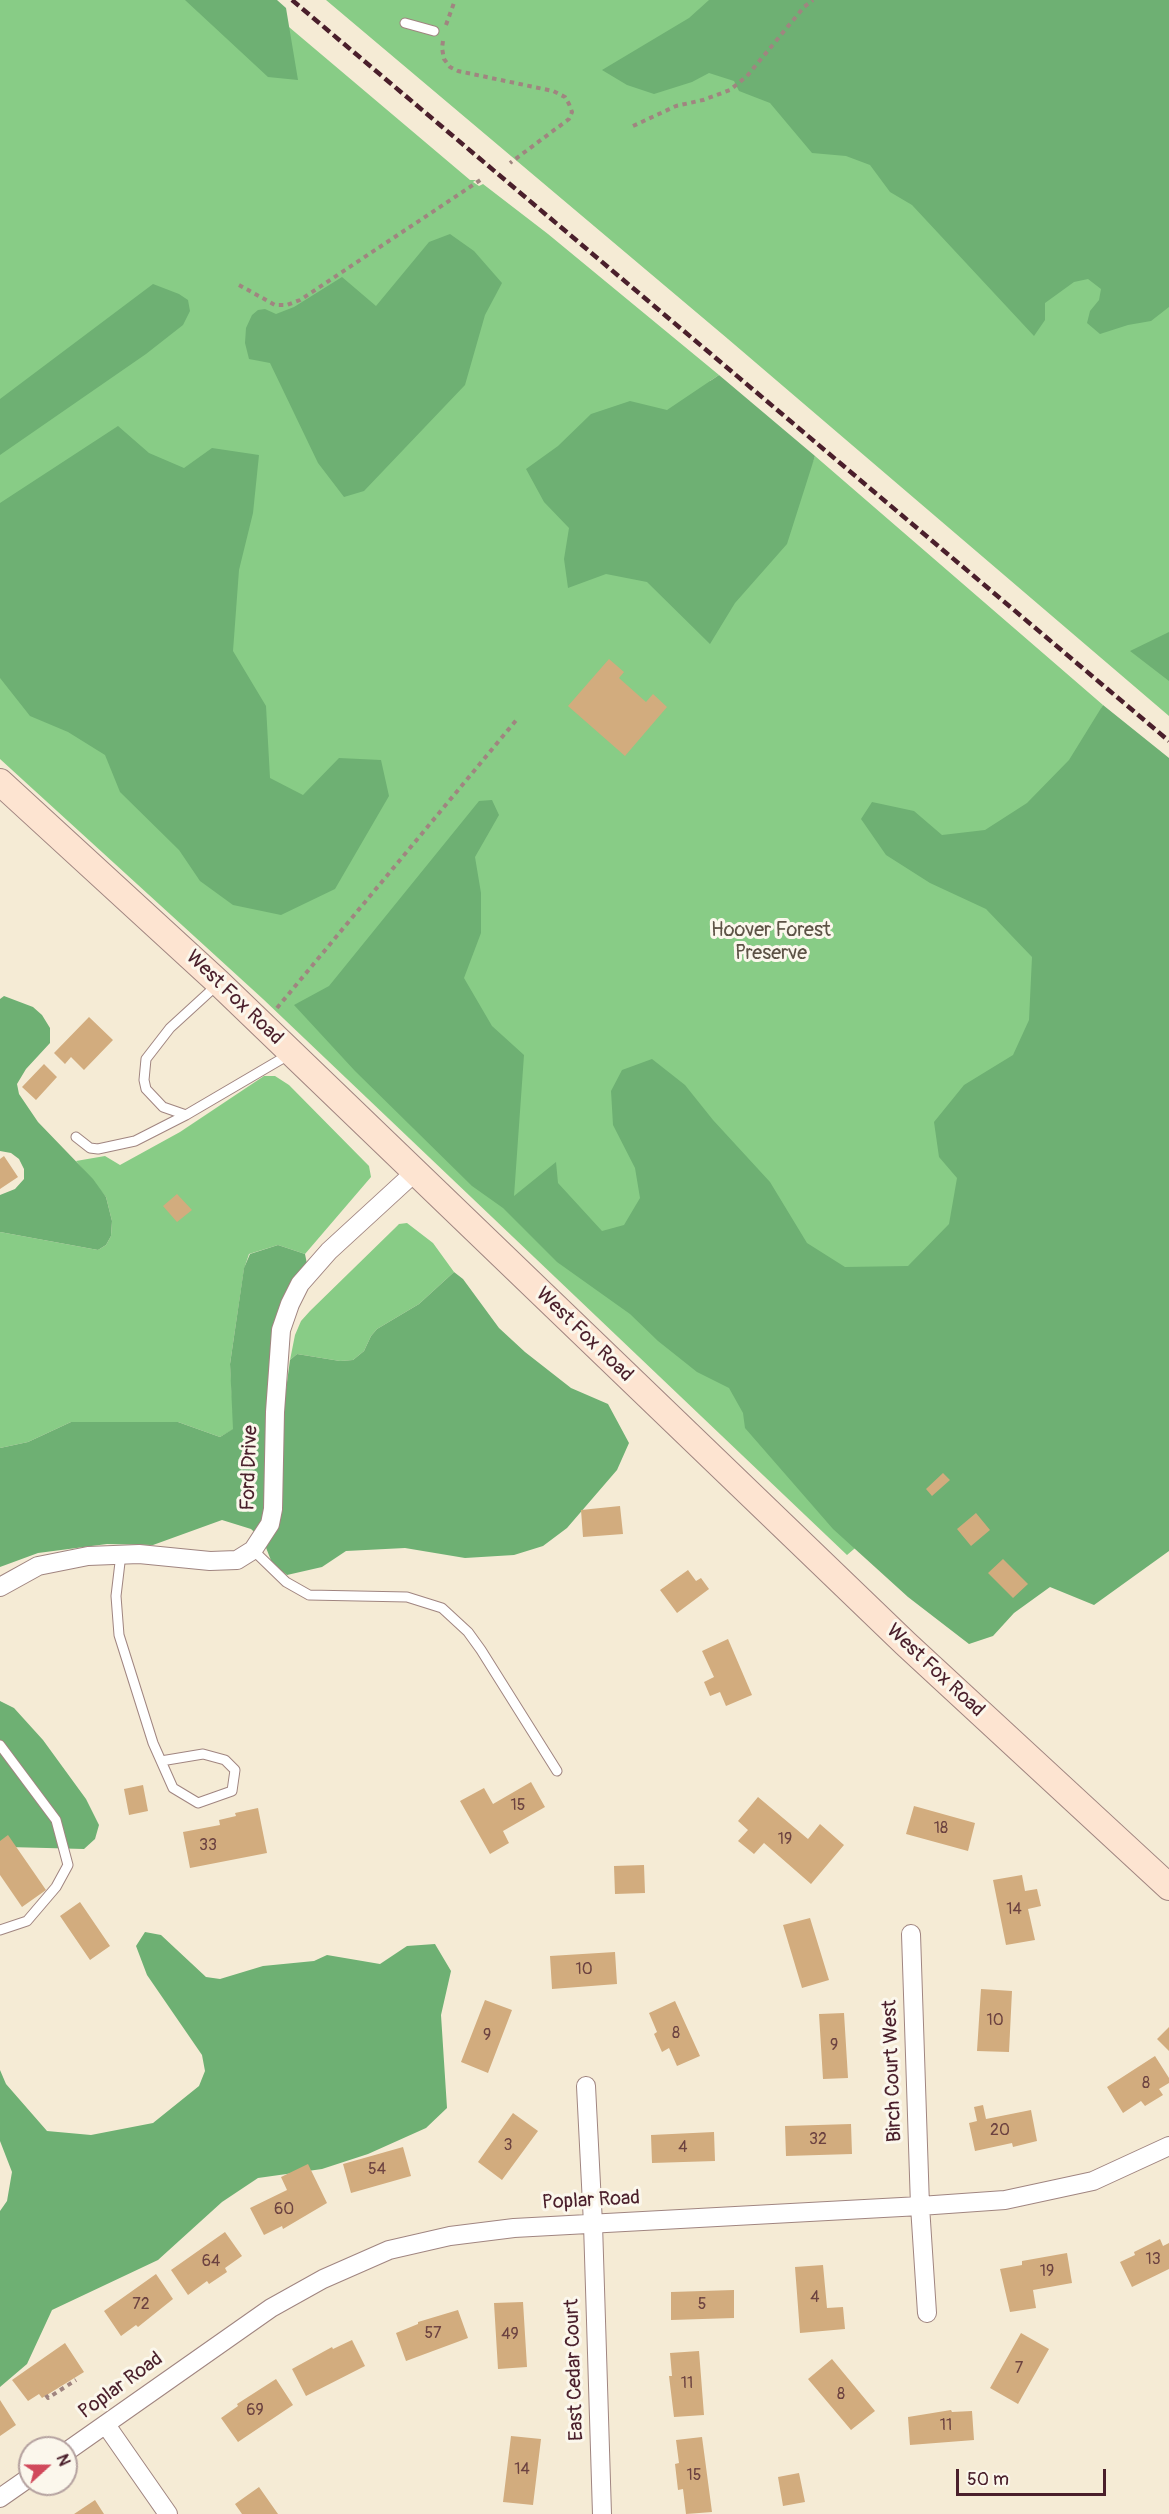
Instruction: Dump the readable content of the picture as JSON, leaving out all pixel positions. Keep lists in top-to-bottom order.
{
  "streets": {
    "street": [
      "West Fox Road",
      "Ford Drive",
      "Birch Court West",
      "Poplar Road",
      "East Cedar Court"
    ]
  },
  "crossings": [
    ["West Fox Road", "Ford Drive"],
    ["Birch Court West", "Poplar Road"],
    ["Poplar Road", "East Cedar Court"]
  ],
  "parks": ["Hoover Forest Preserve"],
  "house_numbers": [
    "15",
    "18",
    "19",
    "33",
    "14",
    "10",
    "10",
    "8",
    "9",
    "9",
    "8",
    "20",
    "32",
    "3",
    "4",
    "54",
    "60",
    "13",
    "64",
    "19",
    "4",
    "72",
    "5",
    "57",
    "49",
    "7",
    "11",
    "8",
    "69",
    "11",
    "14",
    "15"
  ],
  "scale_bar": "50 m",
  "north": "right"
}
